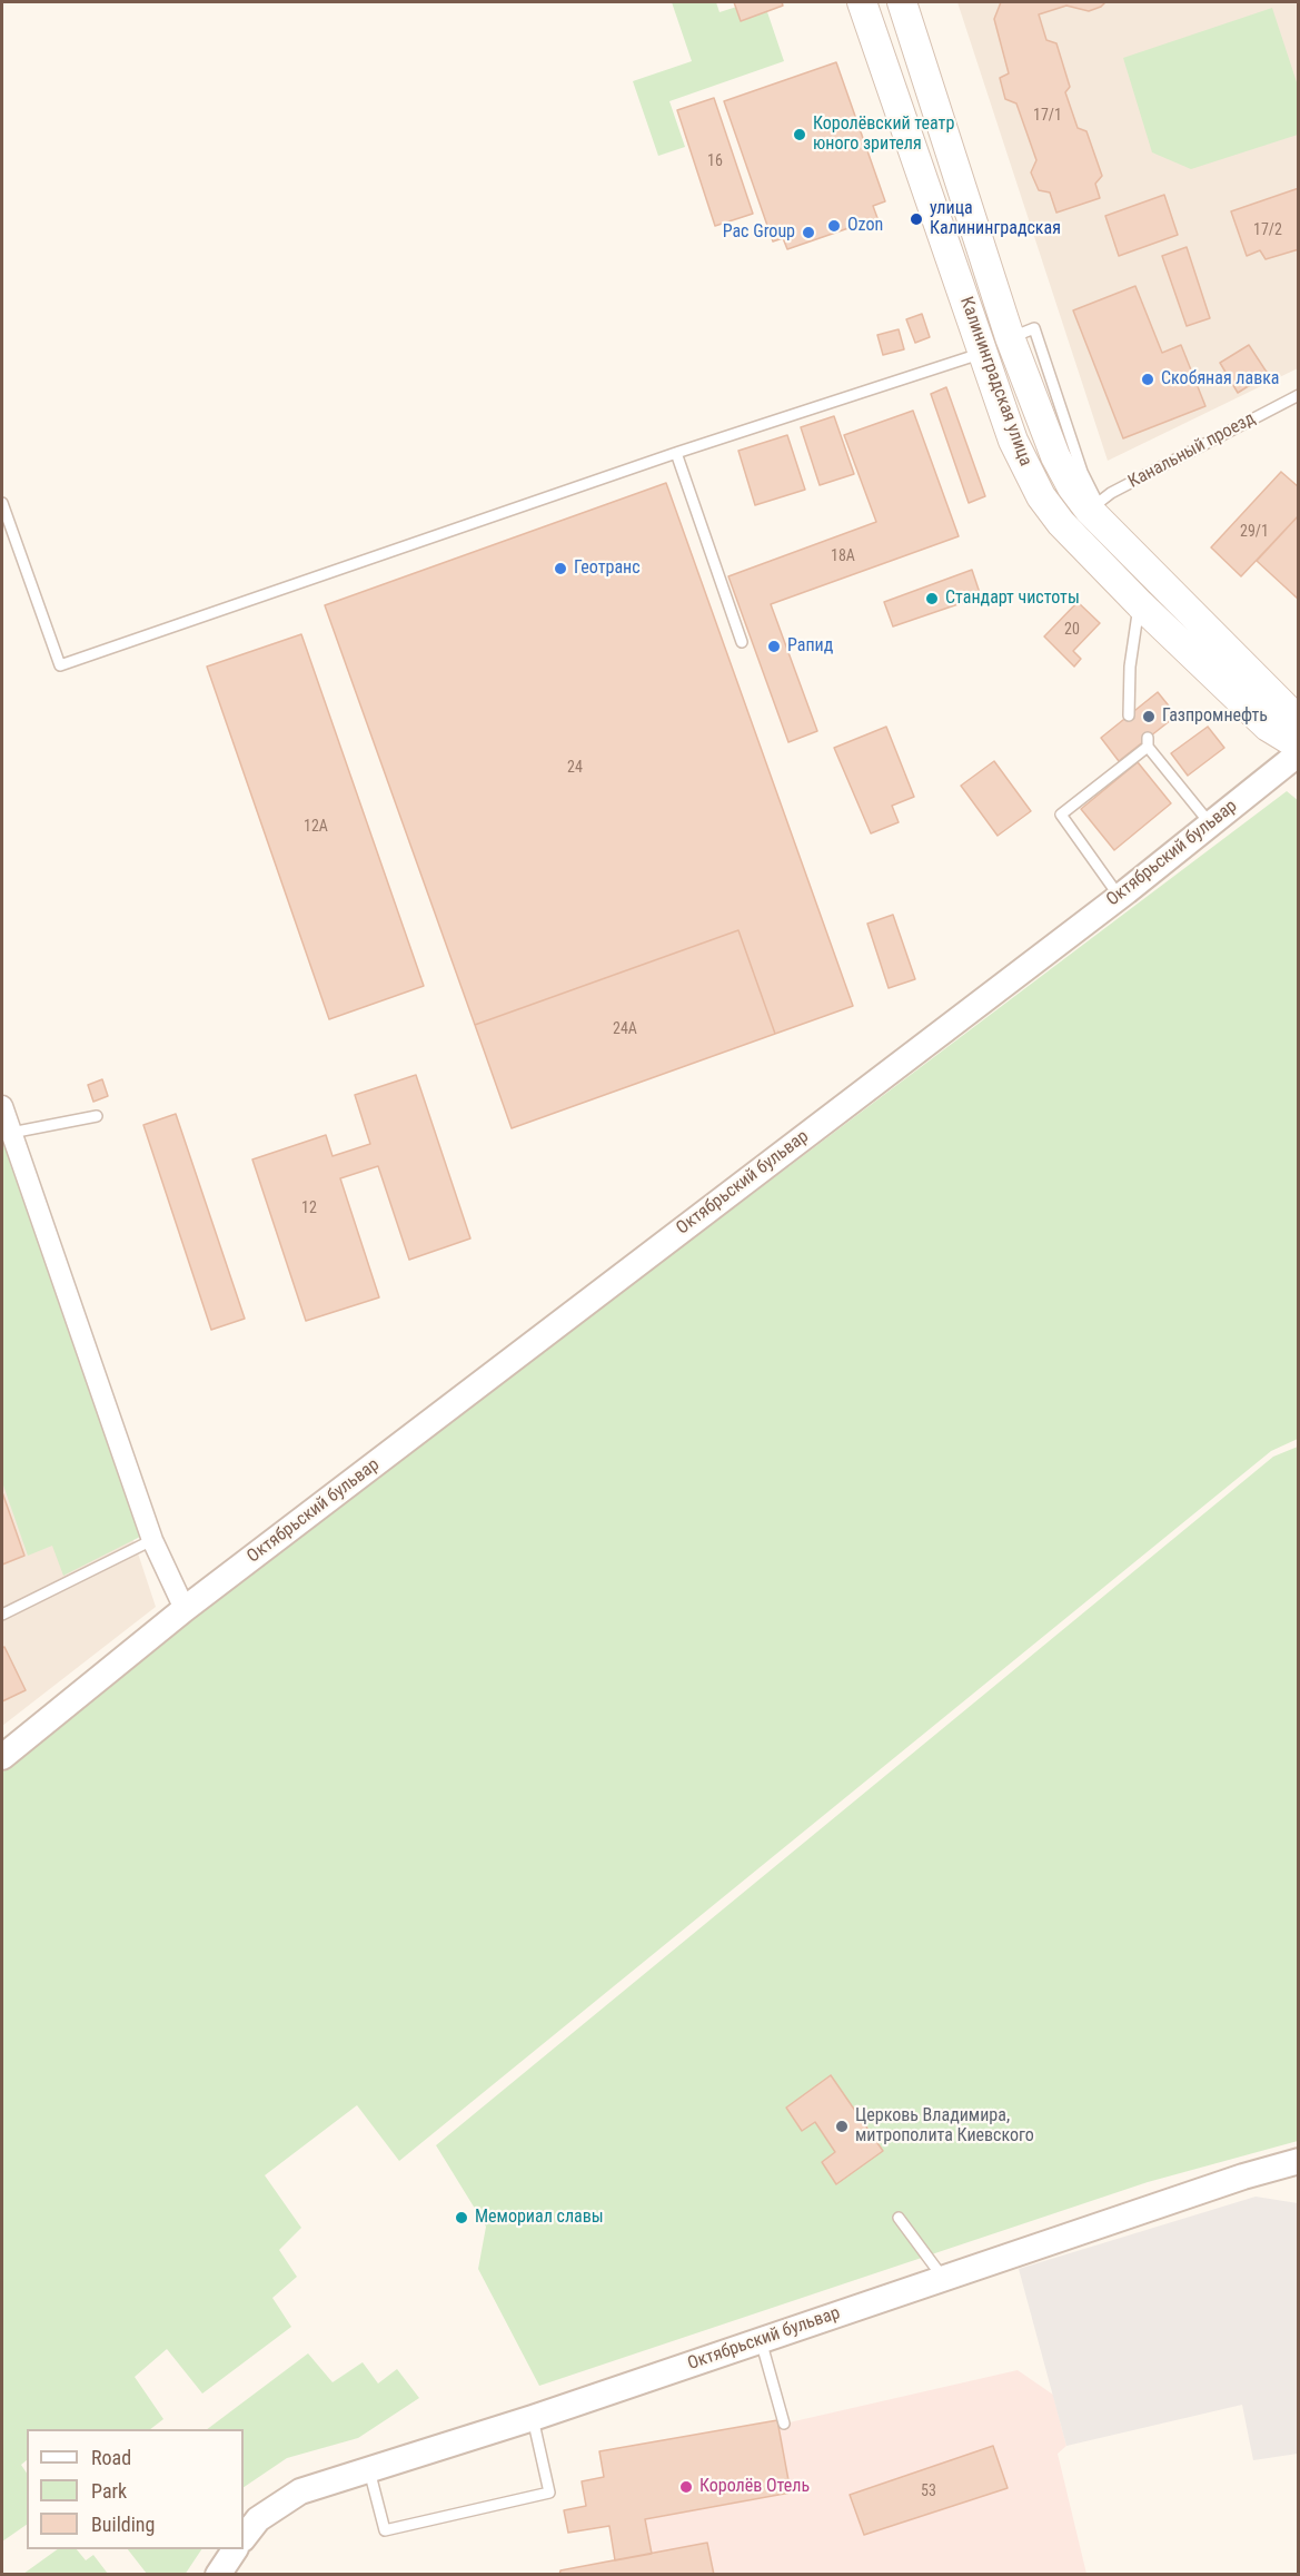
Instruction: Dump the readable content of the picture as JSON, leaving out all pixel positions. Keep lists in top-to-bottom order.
{
  "streets": {
    "main road": ["Калининградская улица"],
    "street": ["Октябрьский бульвар"],
    "lane": ["Канальный проезд"]
  },
  "crossings": [
    ["Калининградская улица", "Канальный проезд"]
  ],
  "places": [
    "Королёвский театр юного зрителя",
    "улица Калининградская",
    "Ozon",
    "Pac Group",
    "Скобяная лавка",
    "Геотранс",
    "Стандарт чистоты",
    "Рапид",
    "Газпромнефть",
    "Церковь Владимира, митрополита Киевского",
    "Мемориал славы",
    "Королёв Отель"
  ],
  "house_numbers": [
    "17/1",
    "16",
    "17/2",
    "29/1",
    "18А",
    "20",
    "24",
    "12А",
    "24А",
    "12",
    "53"
  ],
  "legend": ["Road", "Park", "Building"]
}
